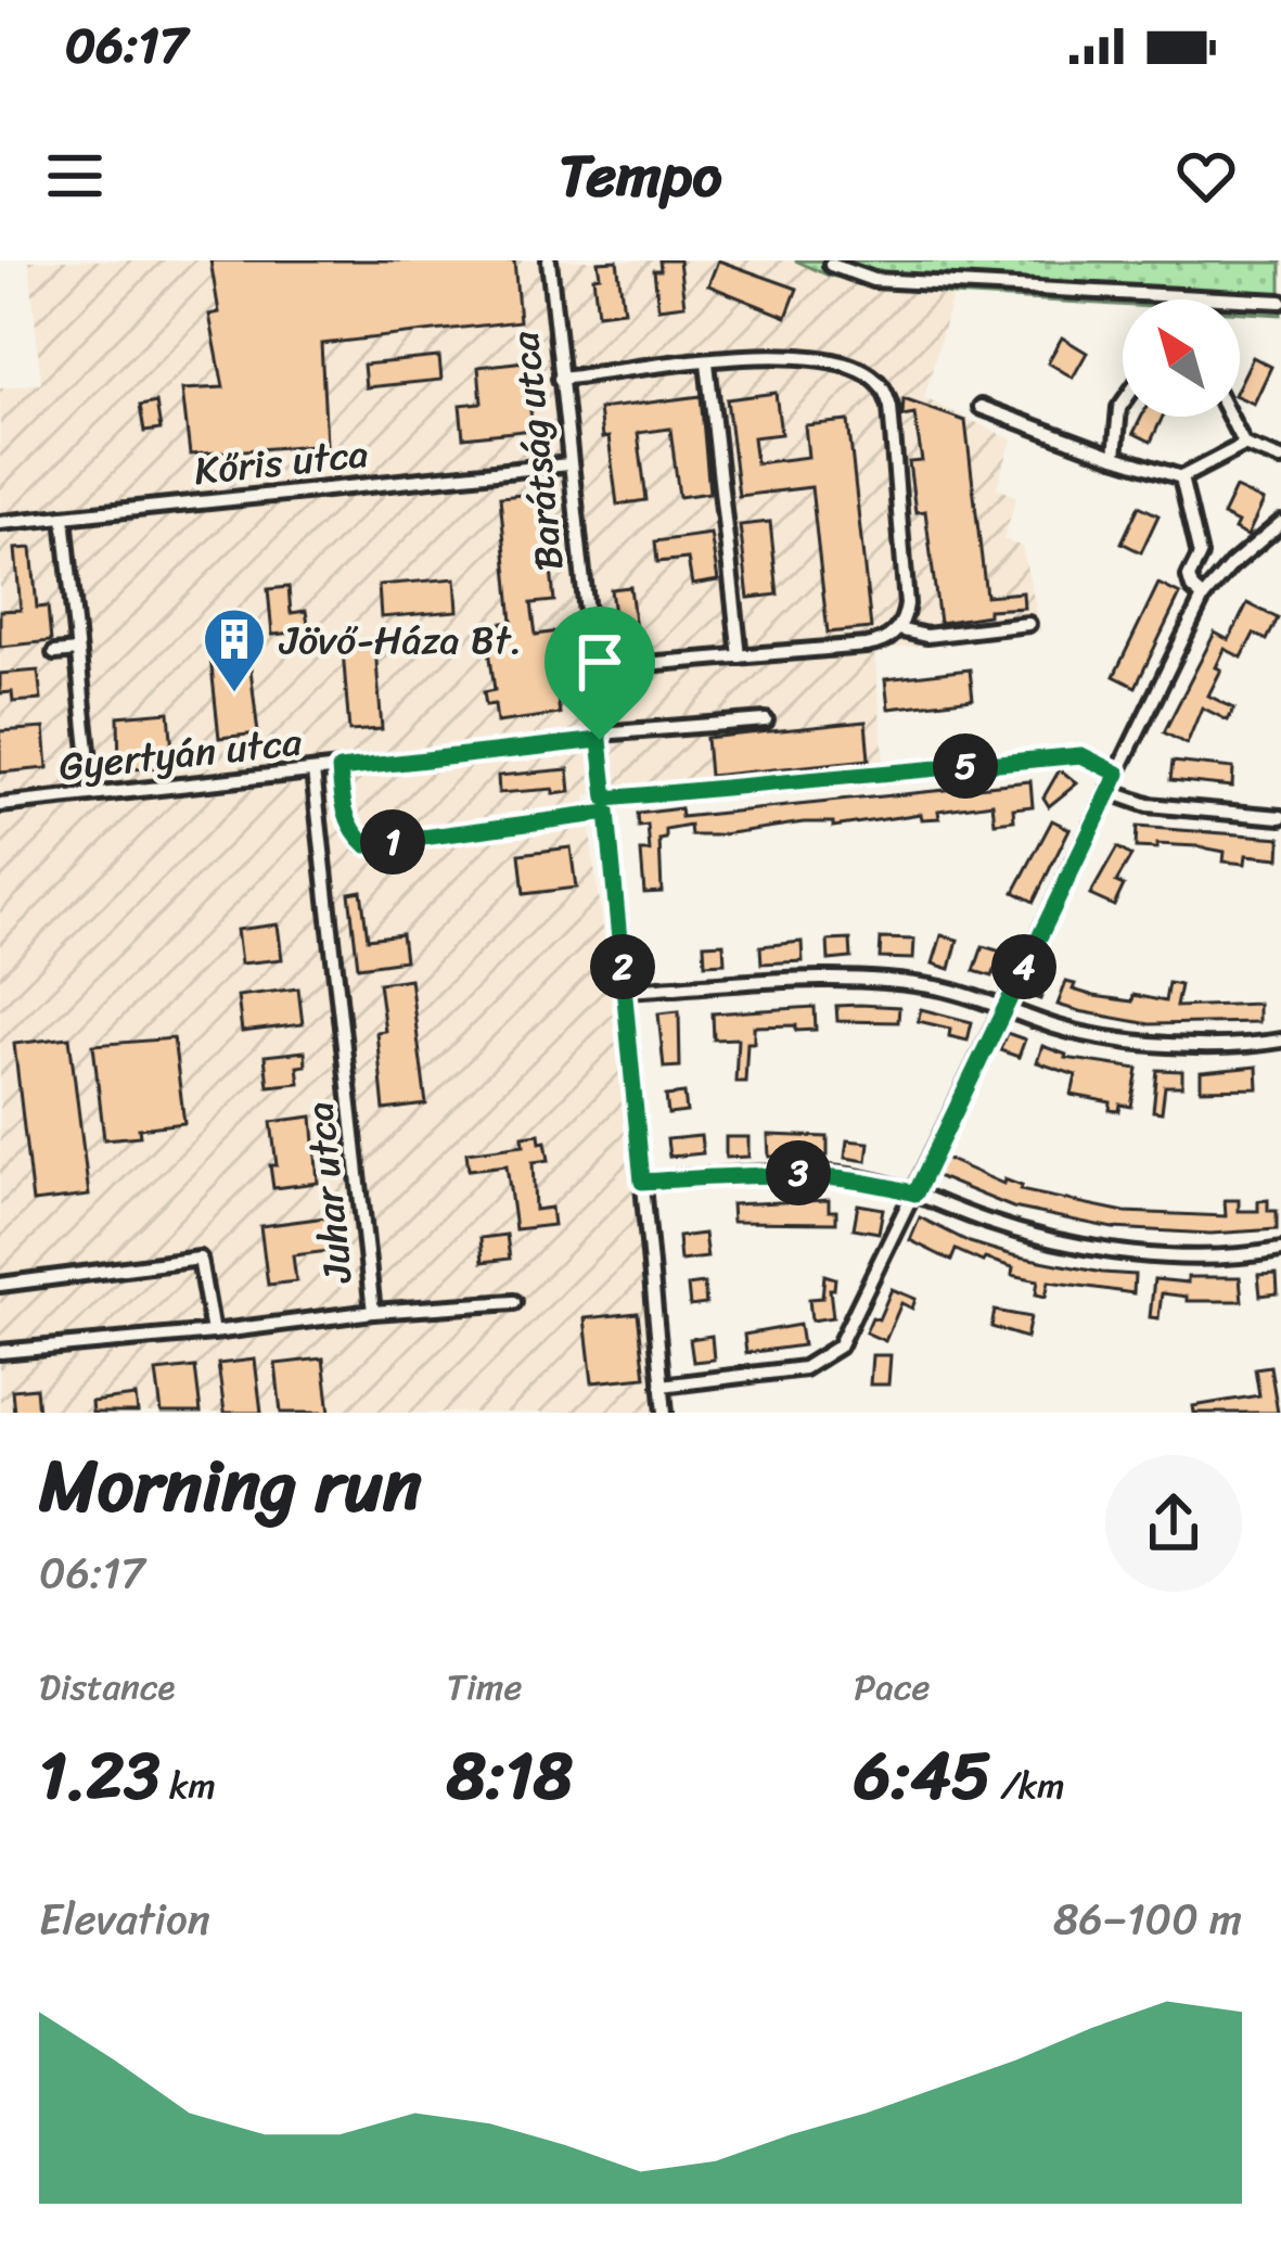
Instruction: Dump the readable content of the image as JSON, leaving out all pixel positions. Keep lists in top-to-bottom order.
{
  "streets": {
    "street": [
      "Barátság utca",
      "Kőris utca",
      "Gyertyán utca",
      "Juhar utca"
    ]
  },
  "crossings": [
    ["Barátság utca", "Kőris utca"],
    ["Barátság utca", "Gyertyán utca"],
    ["Gyertyán utca", "Juhar utca"]
  ],
  "places": {
    "building": ["Jövő-Háza Bt."]
  },
  "north": "top left",
  "page": {
    "status": "06:17",
    "header": "Tempo",
    "pins": [
      "5",
      "1",
      "2",
      "4",
      "3"
    ],
    "heading": ["Morning run", "06:17"],
    "stats": [
      ["Distance", "1.23 km"],
      ["Time", "8:18"],
      ["Pace", "6:45 /km"]
    ],
    "chart": ["Elevation", "86–100 m"]
  }
}
